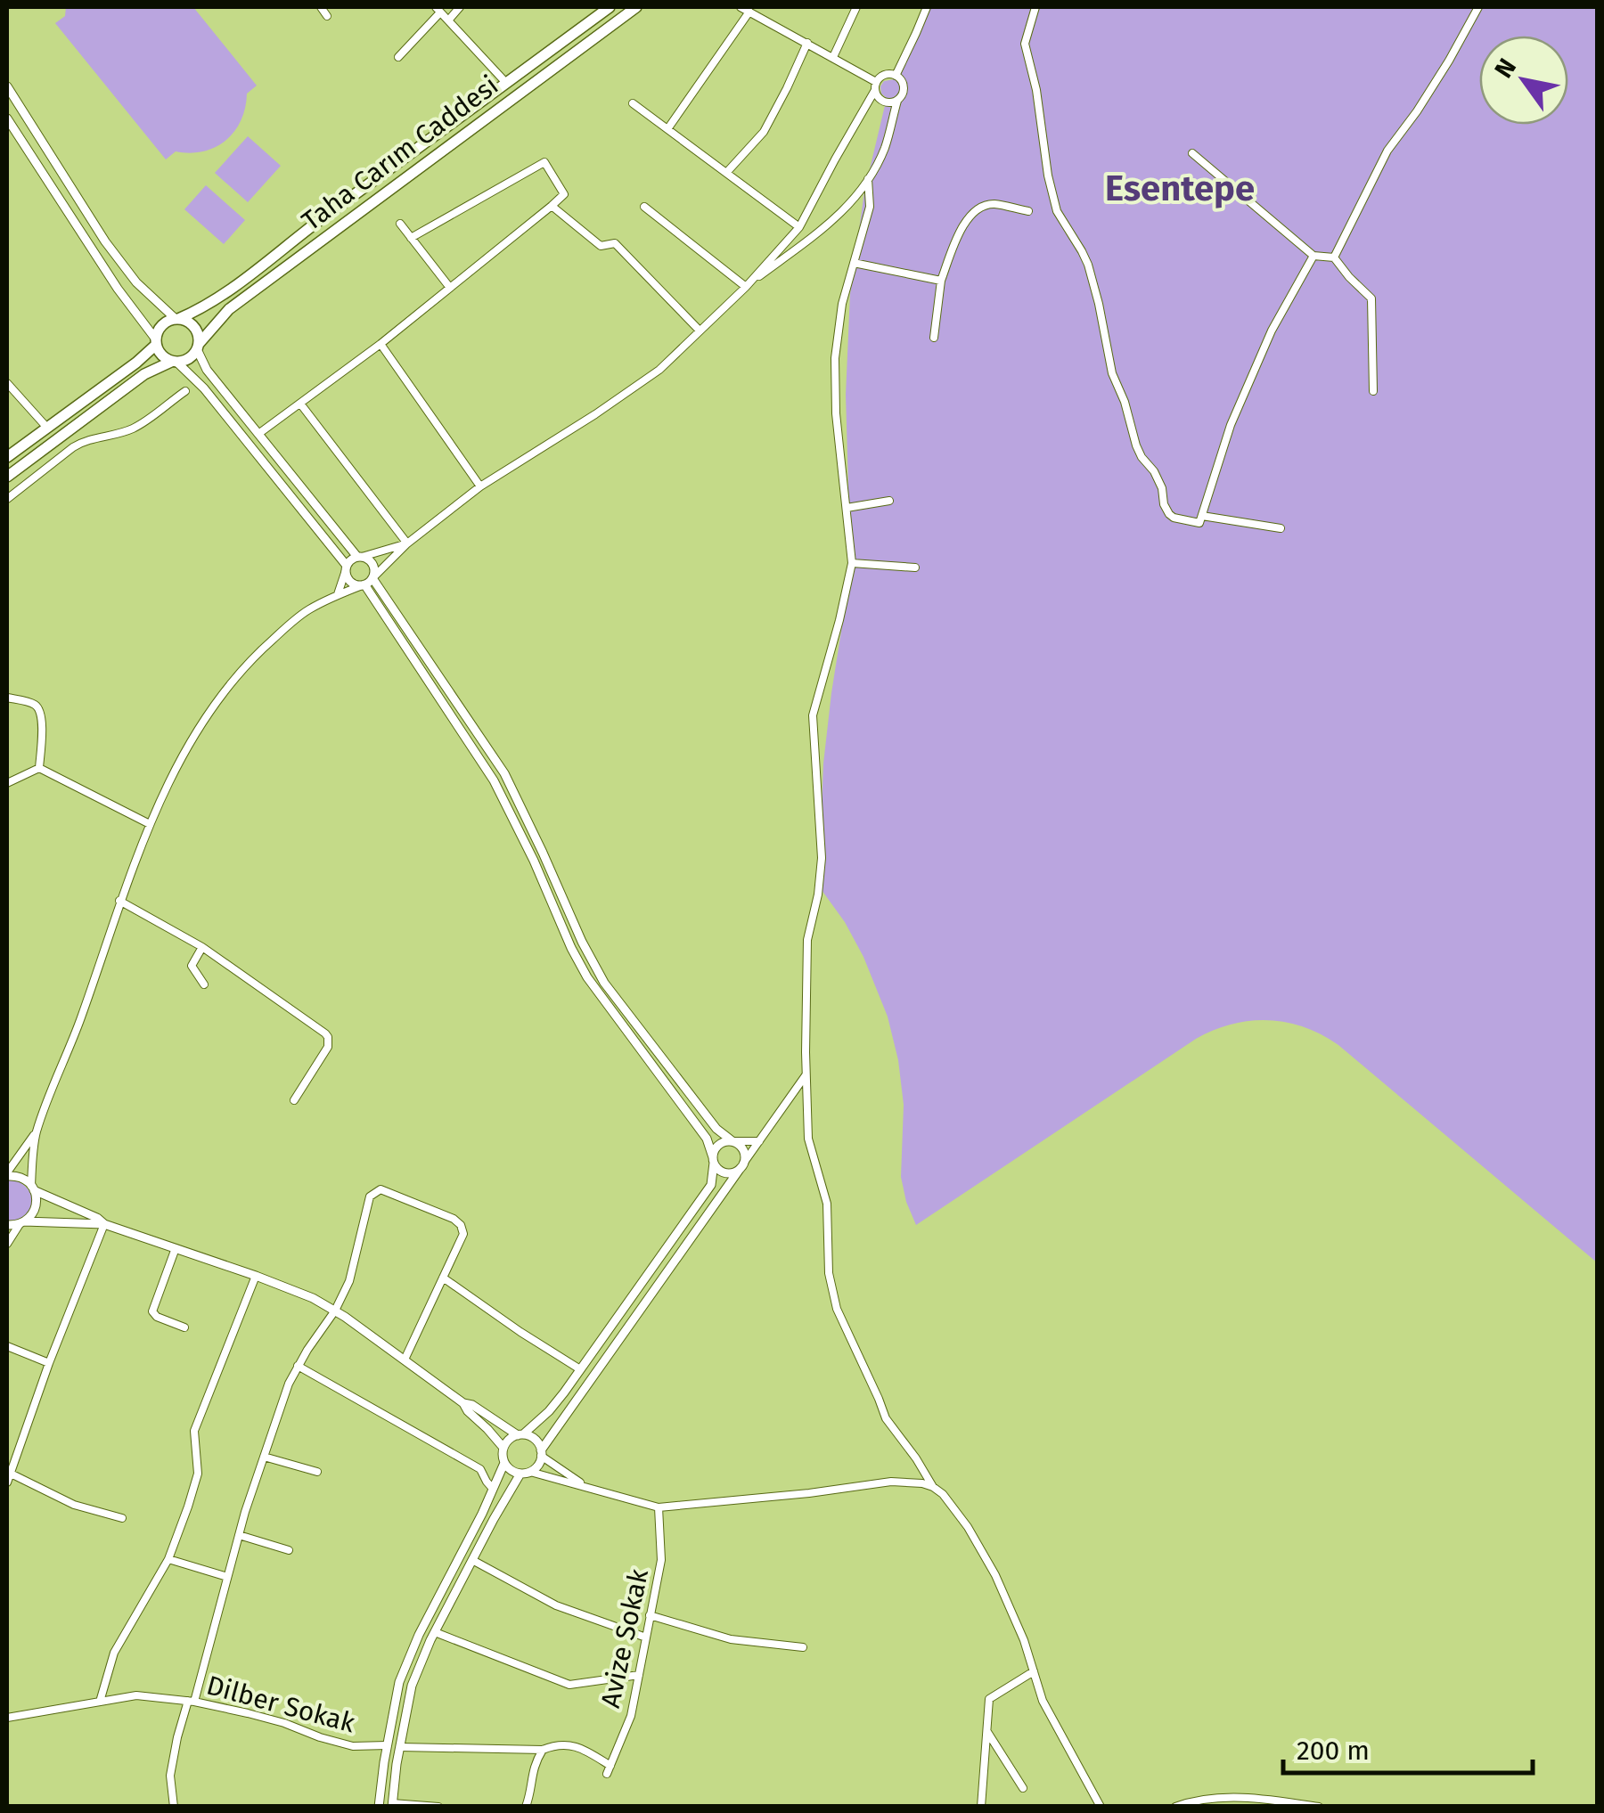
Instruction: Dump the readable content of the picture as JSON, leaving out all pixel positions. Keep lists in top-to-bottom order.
{
  "streets": {
    "main road": ["Taha Carım Caddesi"],
    "street": ["Avize Sokak", "Dilber Sokak"]
  },
  "districts": ["Esentepe"],
  "scale_bar": "200 m",
  "north": "top left"
}
